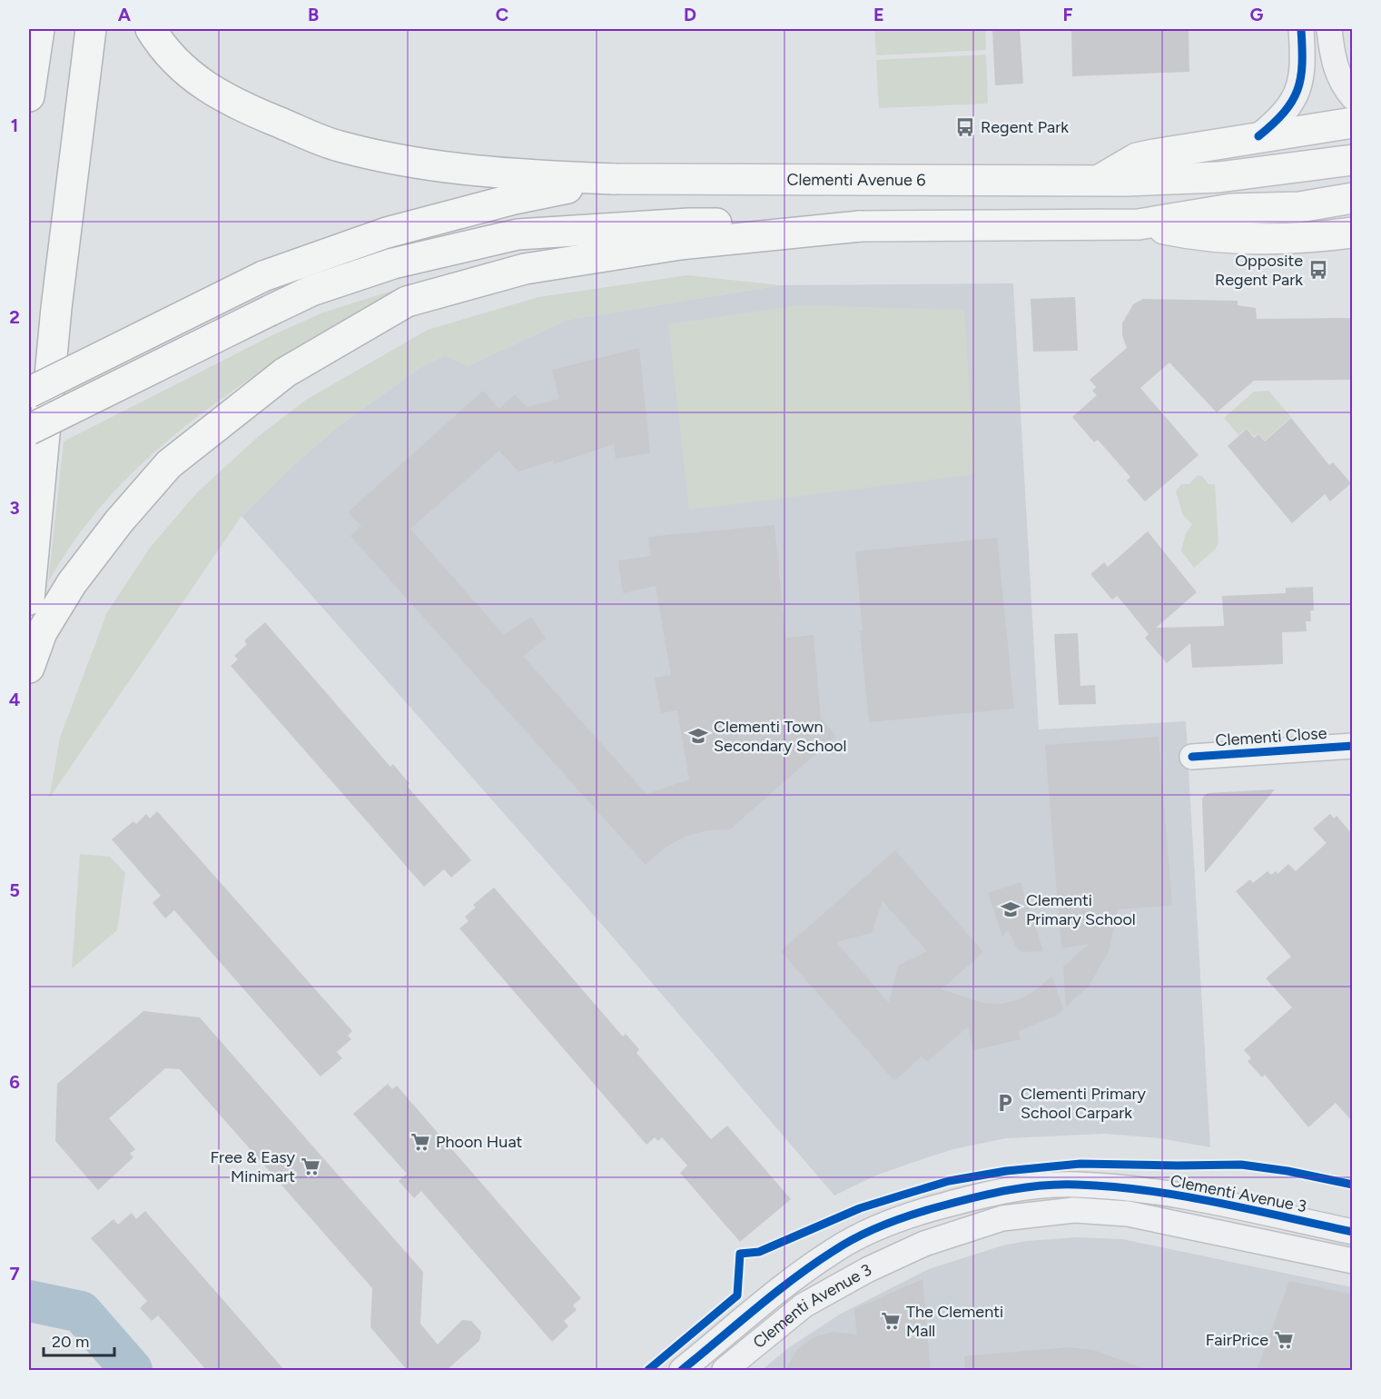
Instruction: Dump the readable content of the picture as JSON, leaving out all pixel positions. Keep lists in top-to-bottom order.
{
  "streets": {
    "main road": ["Clementi Avenue 6"],
    "street": ["Clementi Close", "Clementi Avenue 3"]
  },
  "places": {
    "bus stop": ["Regent Park", "Opposite Regent Park"],
    "school or university": ["Clementi Town Secondary School", "Clementi Primary School"],
    "parking": ["Clementi Primary School Carpark"],
    "supermarket": [
      "Phoon Huat",
      "Free & Easy Minimart",
      "The Clementi Mall",
      "FairPrice"
    ]
  },
  "scale_bar": "20 m",
  "grid": {
    "columns": [
      "A",
      "B",
      "C",
      "D",
      "E",
      "F",
      "G"
    ],
    "rows": [
      "1",
      "2",
      "3",
      "4",
      "5",
      "6",
      "7"
    ]
  }
}
